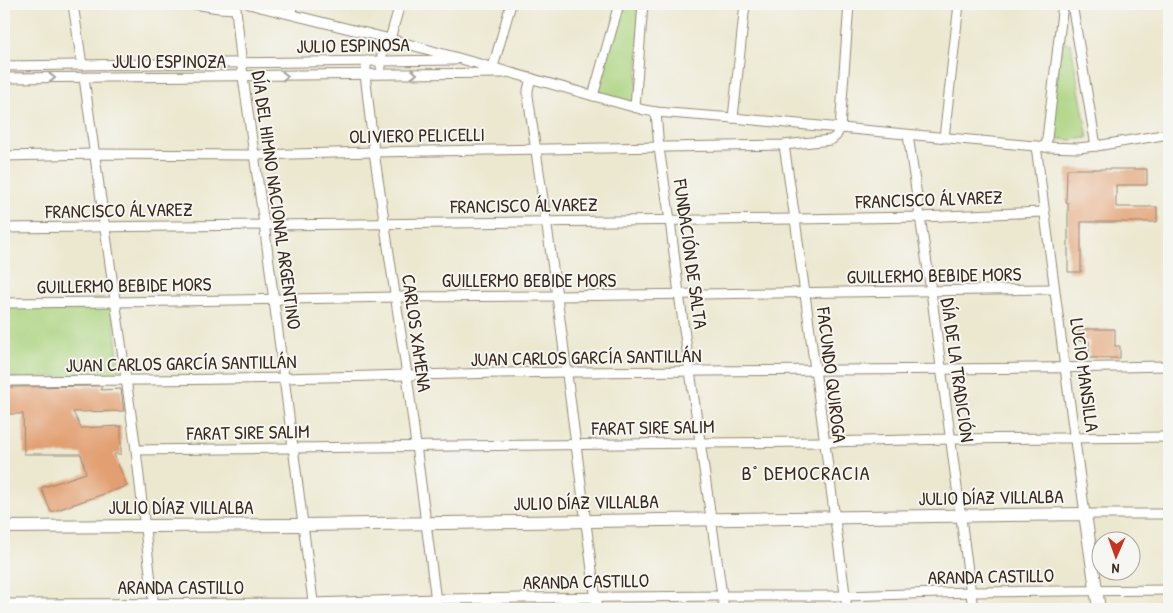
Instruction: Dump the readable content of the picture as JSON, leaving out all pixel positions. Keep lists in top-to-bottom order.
{
  "streets": {
    "street": [
      "JULIO ESPINOSA",
      "JULIO ESPINOZA",
      "OLIVIERO PELICELLI",
      "FRANCISCO ÁLVAREZ",
      "DÍA DEL HIMNO NACIONAL ARGENTINO",
      "FUNDACIÓN DE SALTA",
      "GUILLERMO BEBIDE MORS",
      "CARLOS XAMENA",
      "JUAN CARLOS GARCÍA SANTILLÁN",
      "DÍA DE LA TRADICIÓN",
      "FACUNDO QUIROGA",
      "LUCIO MANSILLA",
      "FARAT SIRE SALIM",
      "JULIO DÍAZ VILLALBA",
      "ARANDA CASTILLO"
    ]
  },
  "crossings": [
    ["JULIO ESPINOSA", "JULIO ESPINOZA"],
    ["JULIO ESPINOSA", "DÍA DEL HIMNO NACIONAL ARGENTINO"],
    ["JULIO ESPINOSA", "CARLOS XAMENA"],
    ["JULIO ESPINOZA", "DÍA DEL HIMNO NACIONAL ARGENTINO"],
    ["JULIO ESPINOZA", "CARLOS XAMENA"],
    ["OLIVIERO PELICELLI", "DÍA DEL HIMNO NACIONAL ARGENTINO"],
    ["OLIVIERO PELICELLI", "FUNDACIÓN DE SALTA"],
    ["OLIVIERO PELICELLI", "CARLOS XAMENA"],
    ["OLIVIERO PELICELLI", "FACUNDO QUIROGA"],
    ["FRANCISCO ÁLVAREZ", "DÍA DEL HIMNO NACIONAL ARGENTINO"],
    ["FRANCISCO ÁLVAREZ", "FUNDACIÓN DE SALTA"],
    ["FRANCISCO ÁLVAREZ", "CARLOS XAMENA"],
    ["FRANCISCO ÁLVAREZ", "DÍA DE LA TRADICIÓN"],
    ["FRANCISCO ÁLVAREZ", "FACUNDO QUIROGA"],
    ["FRANCISCO ÁLVAREZ", "LUCIO MANSILLA"],
    ["DÍA DEL HIMNO NACIONAL ARGENTINO", "GUILLERMO BEBIDE MORS"],
    ["DÍA DEL HIMNO NACIONAL ARGENTINO", "JUAN CARLOS GARCÍA SANTILLÁN"],
    ["DÍA DEL HIMNO NACIONAL ARGENTINO", "FARAT SIRE SALIM"],
    ["DÍA DEL HIMNO NACIONAL ARGENTINO", "JULIO DÍAZ VILLALBA"],
    ["DÍA DEL HIMNO NACIONAL ARGENTINO", "ARANDA CASTILLO"],
    ["FUNDACIÓN DE SALTA", "GUILLERMO BEBIDE MORS"],
    ["FUNDACIÓN DE SALTA", "JUAN CARLOS GARCÍA SANTILLÁN"],
    ["FUNDACIÓN DE SALTA", "FARAT SIRE SALIM"],
    ["FUNDACIÓN DE SALTA", "JULIO DÍAZ VILLALBA"],
    ["FUNDACIÓN DE SALTA", "ARANDA CASTILLO"],
    ["GUILLERMO BEBIDE MORS", "CARLOS XAMENA"],
    ["GUILLERMO BEBIDE MORS", "DÍA DE LA TRADICIÓN"],
    ["GUILLERMO BEBIDE MORS", "FACUNDO QUIROGA"],
    ["GUILLERMO BEBIDE MORS", "LUCIO MANSILLA"],
    ["CARLOS XAMENA", "JUAN CARLOS GARCÍA SANTILLÁN"],
    ["CARLOS XAMENA", "FARAT SIRE SALIM"],
    ["CARLOS XAMENA", "JULIO DÍAZ VILLALBA"],
    ["CARLOS XAMENA", "ARANDA CASTILLO"],
    ["JUAN CARLOS GARCÍA SANTILLÁN", "DÍA DE LA TRADICIÓN"],
    ["JUAN CARLOS GARCÍA SANTILLÁN", "FACUNDO QUIROGA"],
    ["JUAN CARLOS GARCÍA SANTILLÁN", "LUCIO MANSILLA"],
    ["DÍA DE LA TRADICIÓN", "FARAT SIRE SALIM"],
    ["DÍA DE LA TRADICIÓN", "JULIO DÍAZ VILLALBA"],
    ["DÍA DE LA TRADICIÓN", "ARANDA CASTILLO"],
    ["FACUNDO QUIROGA", "FARAT SIRE SALIM"],
    ["FACUNDO QUIROGA", "JULIO DÍAZ VILLALBA"],
    ["FACUNDO QUIROGA", "ARANDA CASTILLO"],
    ["LUCIO MANSILLA", "FARAT SIRE SALIM"],
    ["LUCIO MANSILLA", "JULIO DÍAZ VILLALBA"],
    ["LUCIO MANSILLA", "ARANDA CASTILLO"]
  ],
  "districts": ["B° DEMOCRACIA"],
  "north": "bottom"
}
